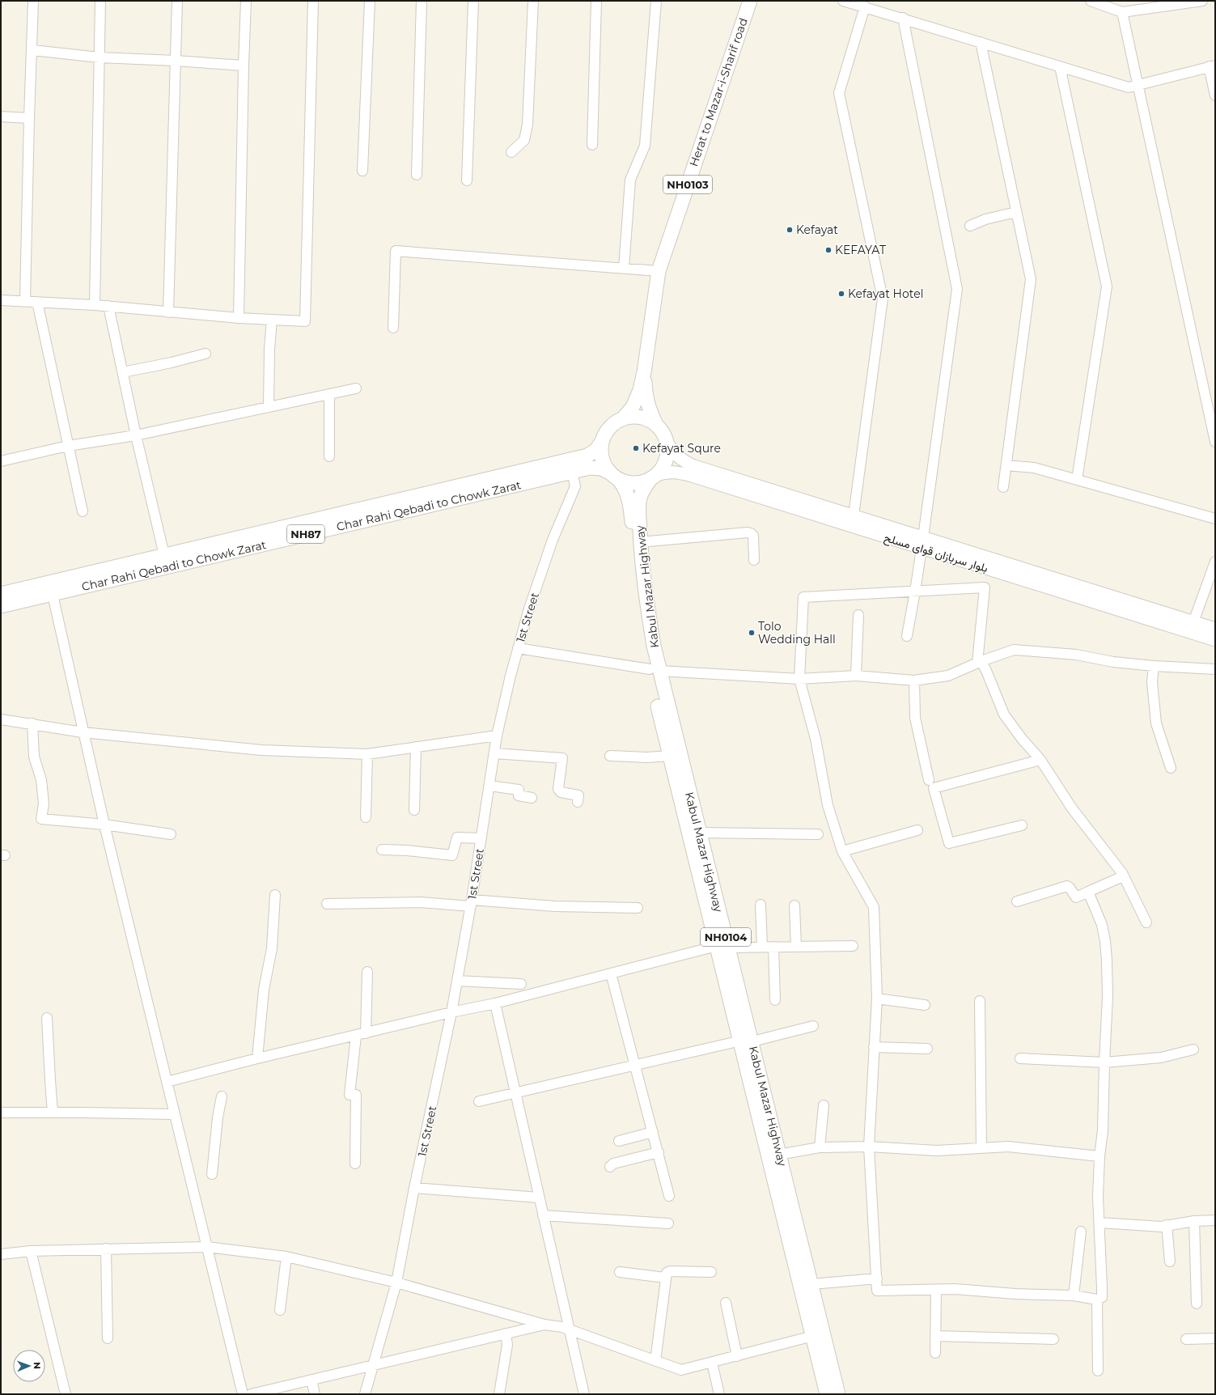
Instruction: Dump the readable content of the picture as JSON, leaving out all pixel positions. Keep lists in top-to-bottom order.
{
  "streets": {
    "highway": [
      "Herat to Mazar-i-Sharif road",
      "NH0103",
      "Char Rahi Qebadi to Chowk Zarat",
      "NH87",
      "Kabul Mazar Highway",
      "NH0104"
    ],
    "main road": ["بلوار سربازان قوای مسلح"],
    "street": ["1st Street"]
  },
  "crossings": [
    ["Herat to Mazar-i-Sharif road", "NH0103"],
    ["NH0103", "Char Rahi Qebadi to Chowk Zarat"],
    ["NH0103", "بلوار سربازان قوای مسلح"],
    ["NH0103", "Kabul Mazar Highway"],
    ["Char Rahi Qebadi to Chowk Zarat", "بلوار سربازان قوای مسلح"],
    ["Char Rahi Qebadi to Chowk Zarat", "Kabul Mazar Highway"],
    ["Char Rahi Qebadi to Chowk Zarat", "1st Street"],
    ["بلوار سربازان قوای مسلح", "Kabul Mazar Highway"]
  ],
  "places": [
    "Kefayat",
    "KEFAYAT",
    "Kefayat Hotel",
    "Kefayat Squre",
    "Tolo Wedding Hall"
  ],
  "north": "right"
}
